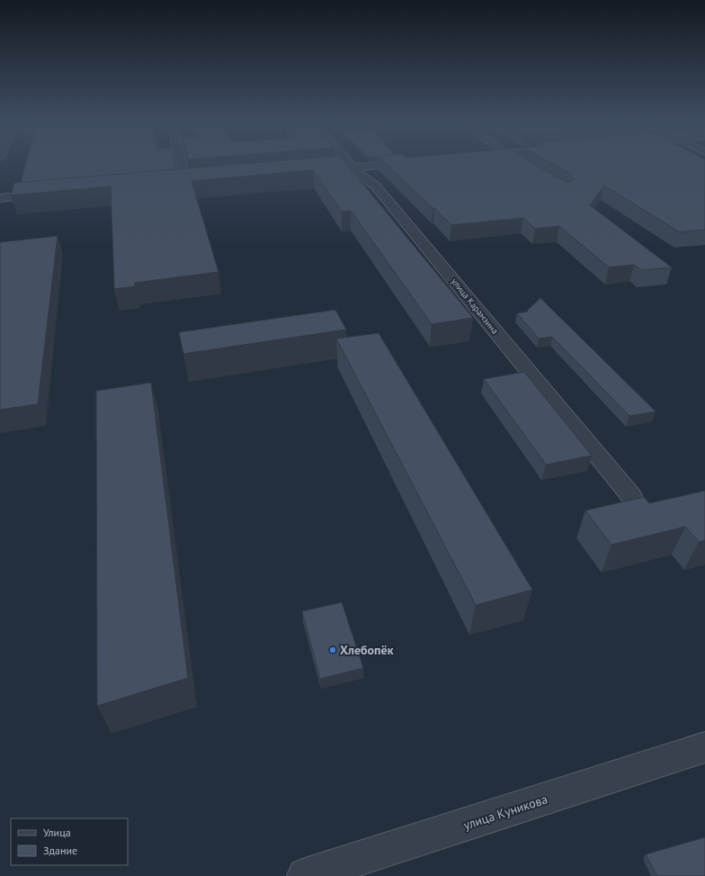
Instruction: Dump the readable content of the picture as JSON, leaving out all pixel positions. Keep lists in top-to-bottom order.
{
  "streets": {
    "street": ["улица Карамзина", "улица Куникова"]
  },
  "places": ["Хлебопёк"],
  "legend": ["Улица", "Здание"]
}
